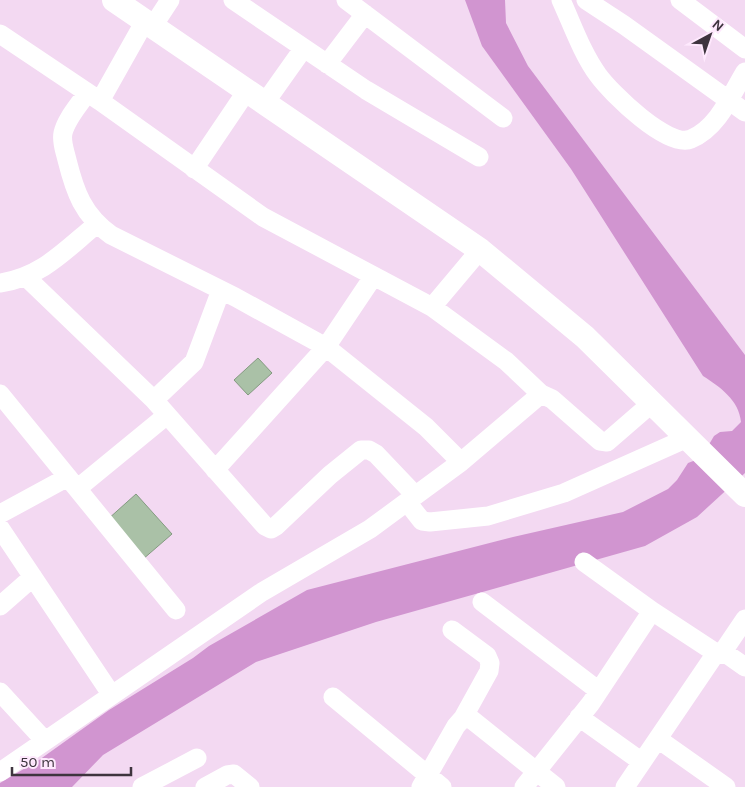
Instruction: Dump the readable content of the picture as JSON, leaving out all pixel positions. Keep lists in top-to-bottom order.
{
  "scale_bar": "50 m",
  "north": "top right"
}
